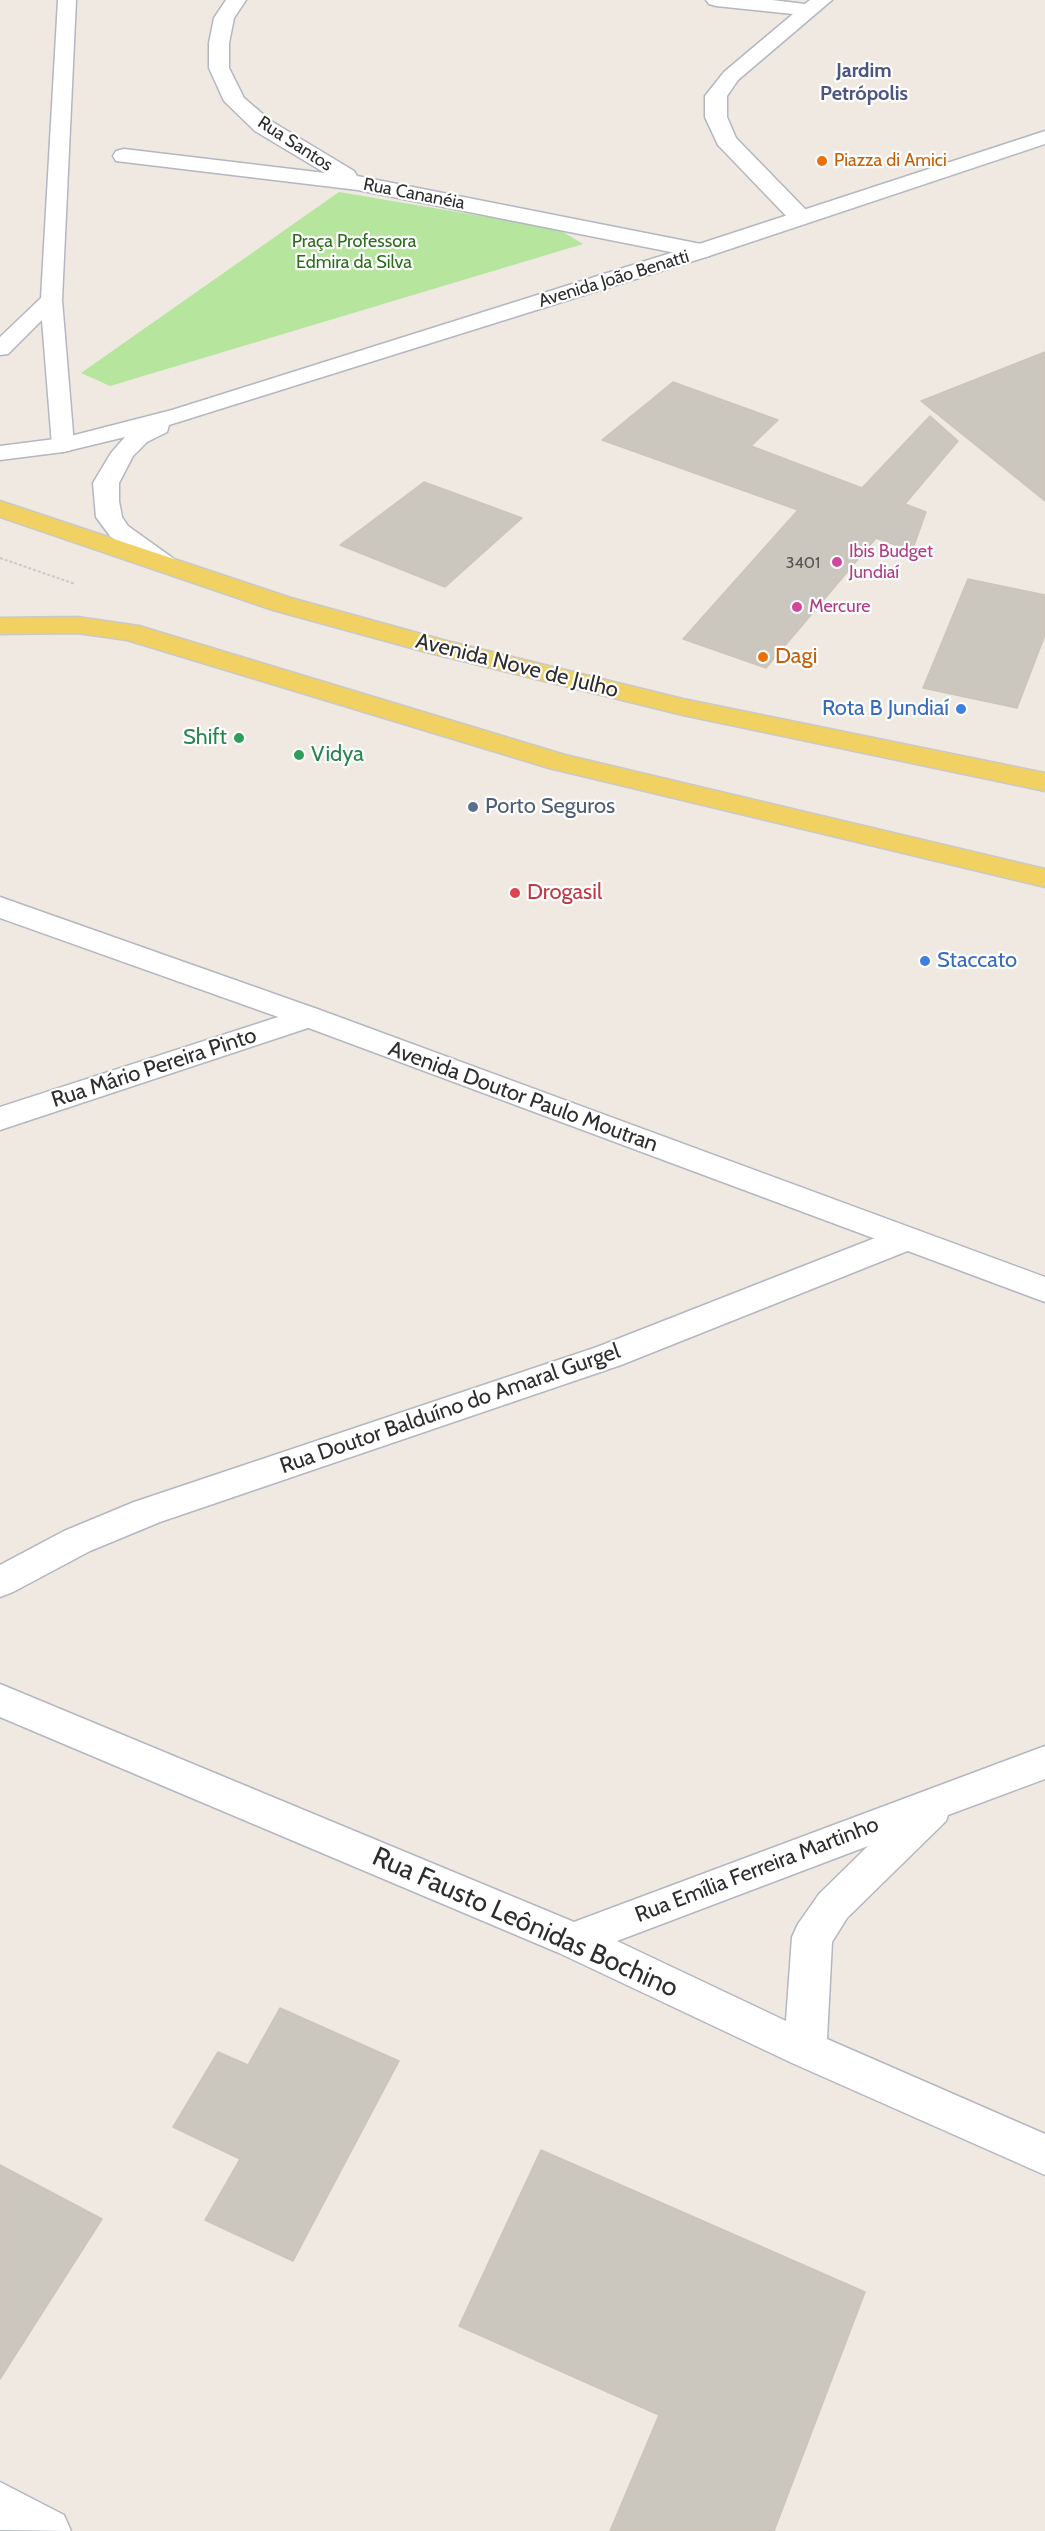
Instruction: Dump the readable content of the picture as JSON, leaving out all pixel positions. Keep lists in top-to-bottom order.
{
  "streets": {
    "main road": ["Avenida Nove de Julho"],
    "street": [
      "Rua Santos",
      "Rua Cananéia",
      "Avenida João Benatti",
      "Rua Mário Pereira Pinto",
      "Avenida Doutor Paulo Moutran",
      "Rua Doutor Balduíno do Amaral Gurgel",
      "Rua Emília Ferreira Martinho",
      "Rua Fausto Leônidas Bochino"
    ]
  },
  "crossings": [
    ["Rua Santos", "Rua Cananéia"],
    ["Rua Cananéia", "Avenida João Benatti"],
    ["Avenida João Benatti", "Avenida Nove de Julho"],
    ["Rua Mário Pereira Pinto", "Avenida Doutor Paulo Moutran"],
    ["Avenida Doutor Paulo Moutran", "Rua Doutor Balduíno do Amaral Gurgel"],
    ["Rua Emília Ferreira Martinho", "Rua Fausto Leônidas Bochino"]
  ],
  "districts": ["Jardim Petrópolis"],
  "parks": ["Praça Professora Edmira da Silva"],
  "places": [
    "Piazza di Amici",
    "Ibis Budget Jundiaí",
    "Mercure",
    "Dagi",
    "Rota B Jundiaí",
    "Shift",
    "Vidya",
    "Porto Seguros",
    "Drogasil",
    "Staccato"
  ],
  "house_numbers": ["3401"]
}
